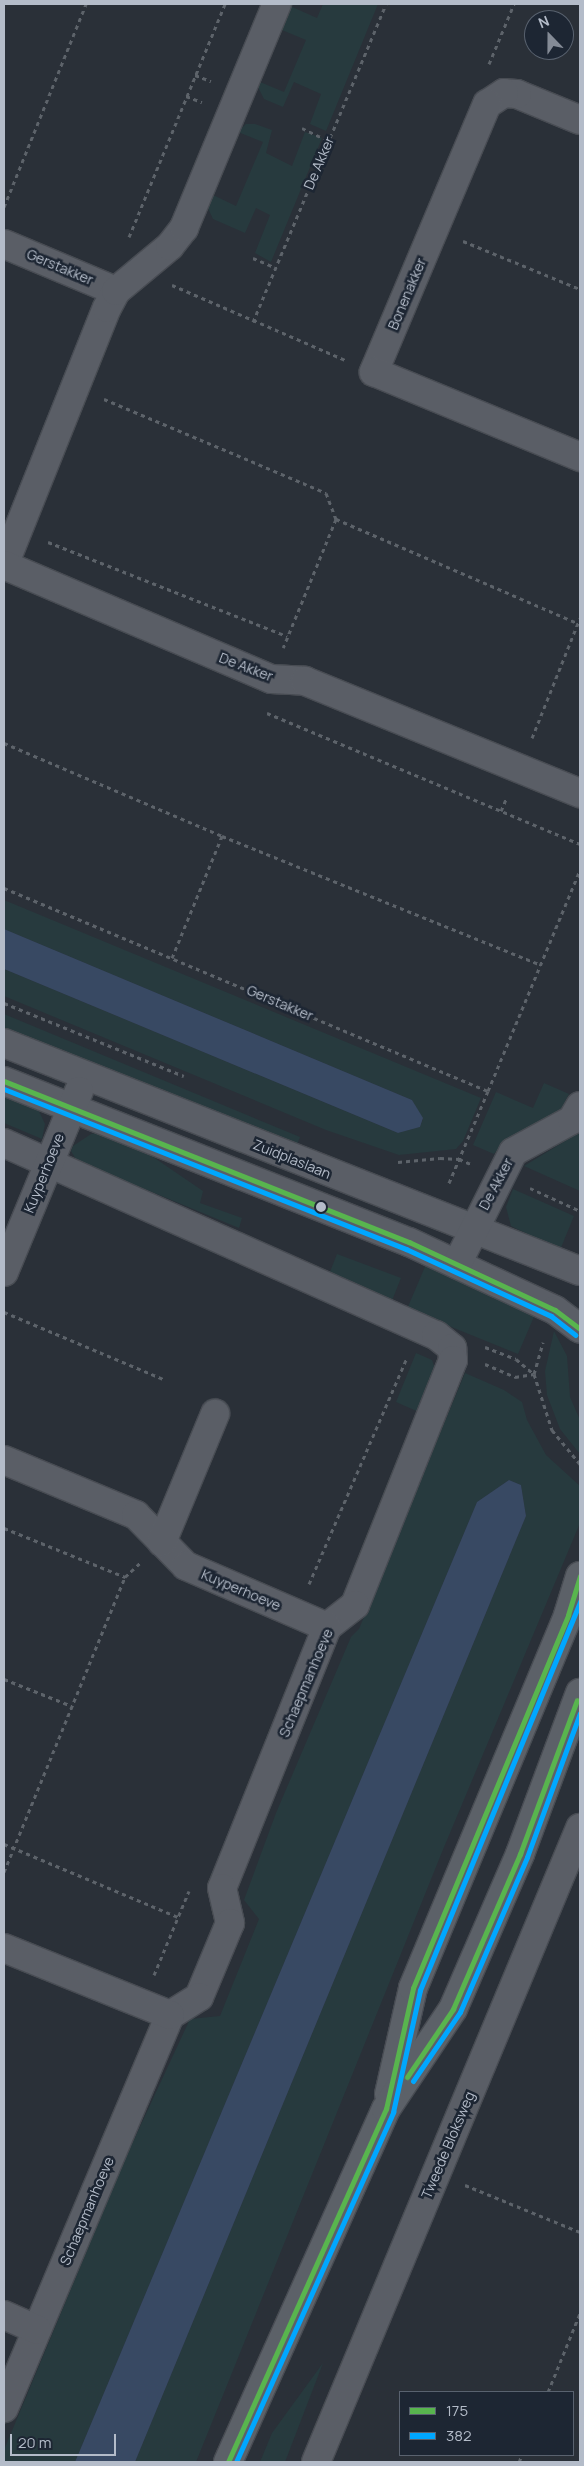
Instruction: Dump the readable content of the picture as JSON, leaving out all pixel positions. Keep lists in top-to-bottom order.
{
  "streets": {
    "street": [
      "De Akker",
      "Gerstakker",
      "Bonenakker",
      "Zuidplaslaan",
      "Kuyperhoeve",
      "Schaepmanhoeve",
      "Tweede Bloksweg"
    ]
  },
  "crossings": [
    ["De Akker", "Gerstakker"],
    ["De Akker", "Zuidplaslaan"],
    ["Zuidplaslaan", "Kuyperhoeve"],
    ["Kuyperhoeve", "Schaepmanhoeve"]
  ],
  "lines": ["transit line 175", "transit line 382"],
  "legend": ["175", "382"],
  "scale_bar": "20 m",
  "north": "top"
}
